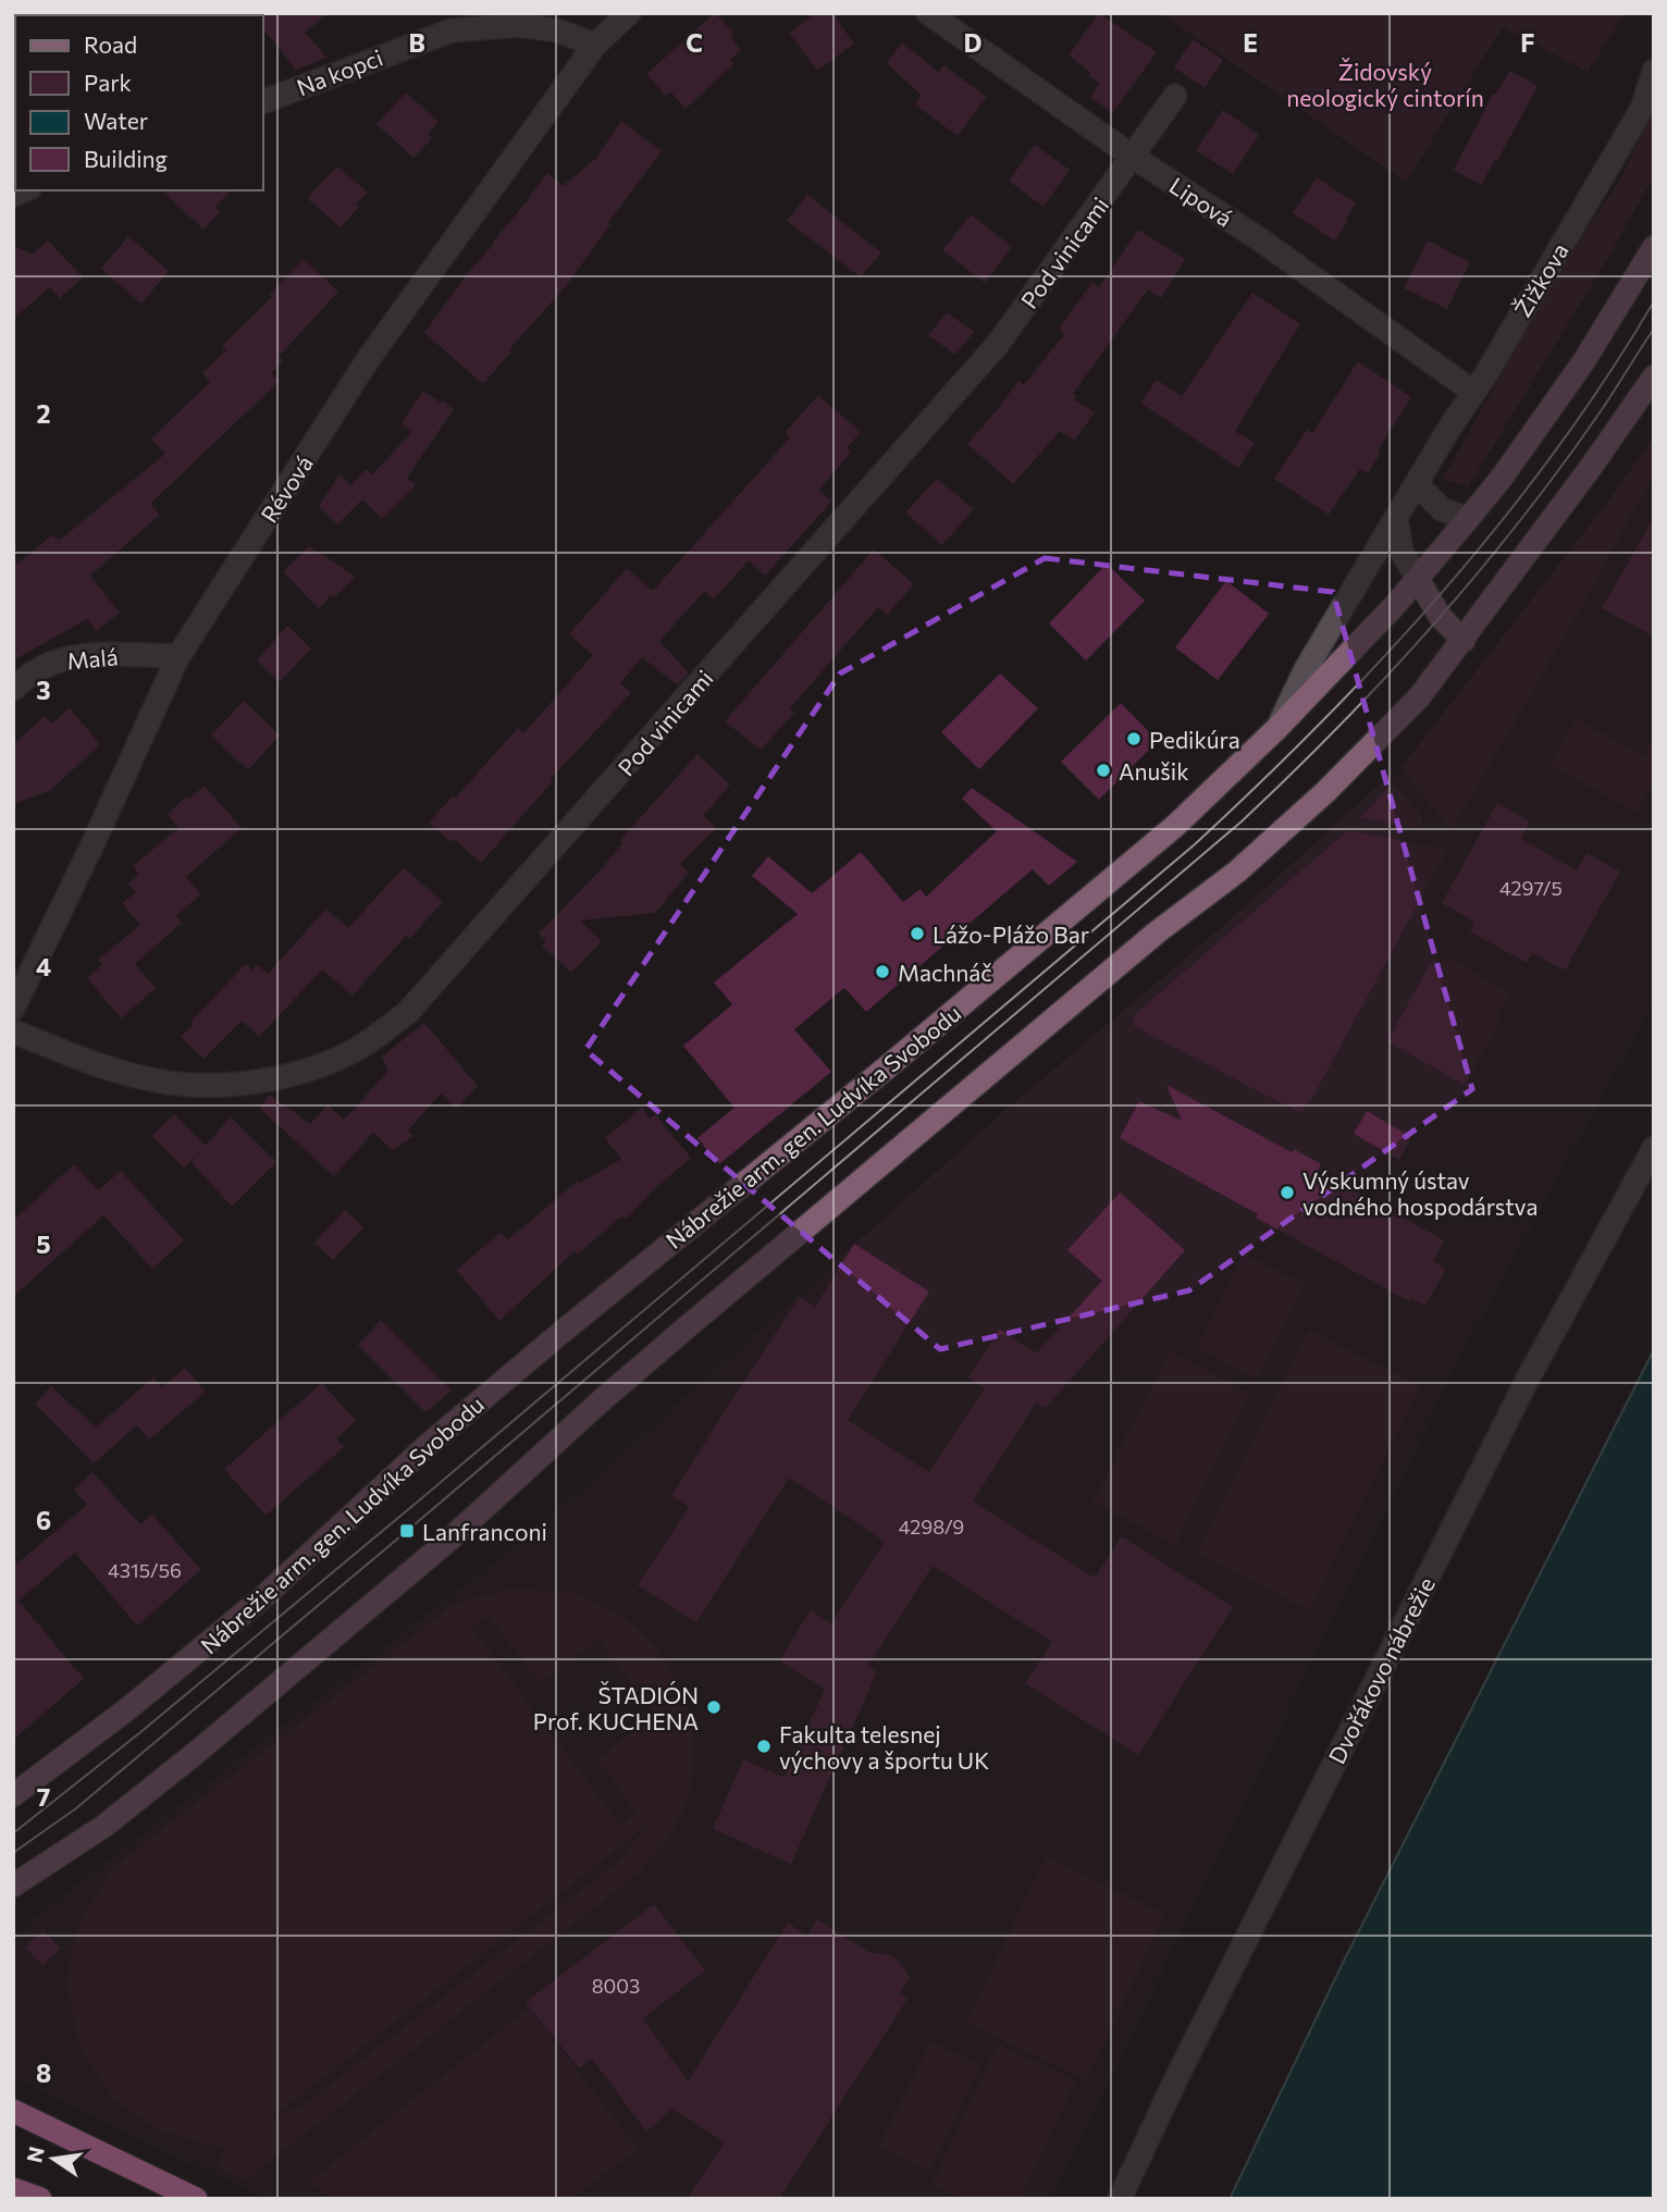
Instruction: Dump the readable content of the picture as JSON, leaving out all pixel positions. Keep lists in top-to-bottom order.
{
  "streets": {
    "main road": ["Nábrežie arm. gen. Ludvíka Svobodu"],
    "street": [
      "Na kopci",
      "Lipová",
      "Pod vinicami",
      "Žižkova",
      "Révová",
      "Malá",
      "Dvořákovo nábrežie"
    ]
  },
  "crossings": [
    ["Na kopci", "Révová"],
    ["Lipová", "Pod vinicami"],
    ["Lipová", "Žižkova"],
    ["Žižkova", "Nábrežie arm. gen. Ludvíka Svobodu"],
    ["Révová", "Malá"]
  ],
  "parks": ["Židovský neologický cintorín"],
  "places": {
    "other": [
      "Pedikúra",
      "Anušik",
      "Lážo-Plážo Bar",
      "Machnáč",
      "Výskumný ústav vodného hospodárstva",
      "ŠTADIÓN Prof. KUCHENA",
      "Fakulta telesnej výchovy a športu UK"
    ],
    "transit": ["Lanfranconi"]
  },
  "house_numbers": [
    "4297/5",
    "4298/9",
    "4315/56",
    "8003"
  ],
  "legend": [
    "Road",
    "Park",
    "Water",
    "Building"
  ],
  "north": "left",
  "grid": {
    "columns": [
      "B",
      "C",
      "D",
      "E",
      "F"
    ],
    "rows": [
      "2",
      "3",
      "4",
      "5",
      "6",
      "7",
      "8"
    ]
  }
}
